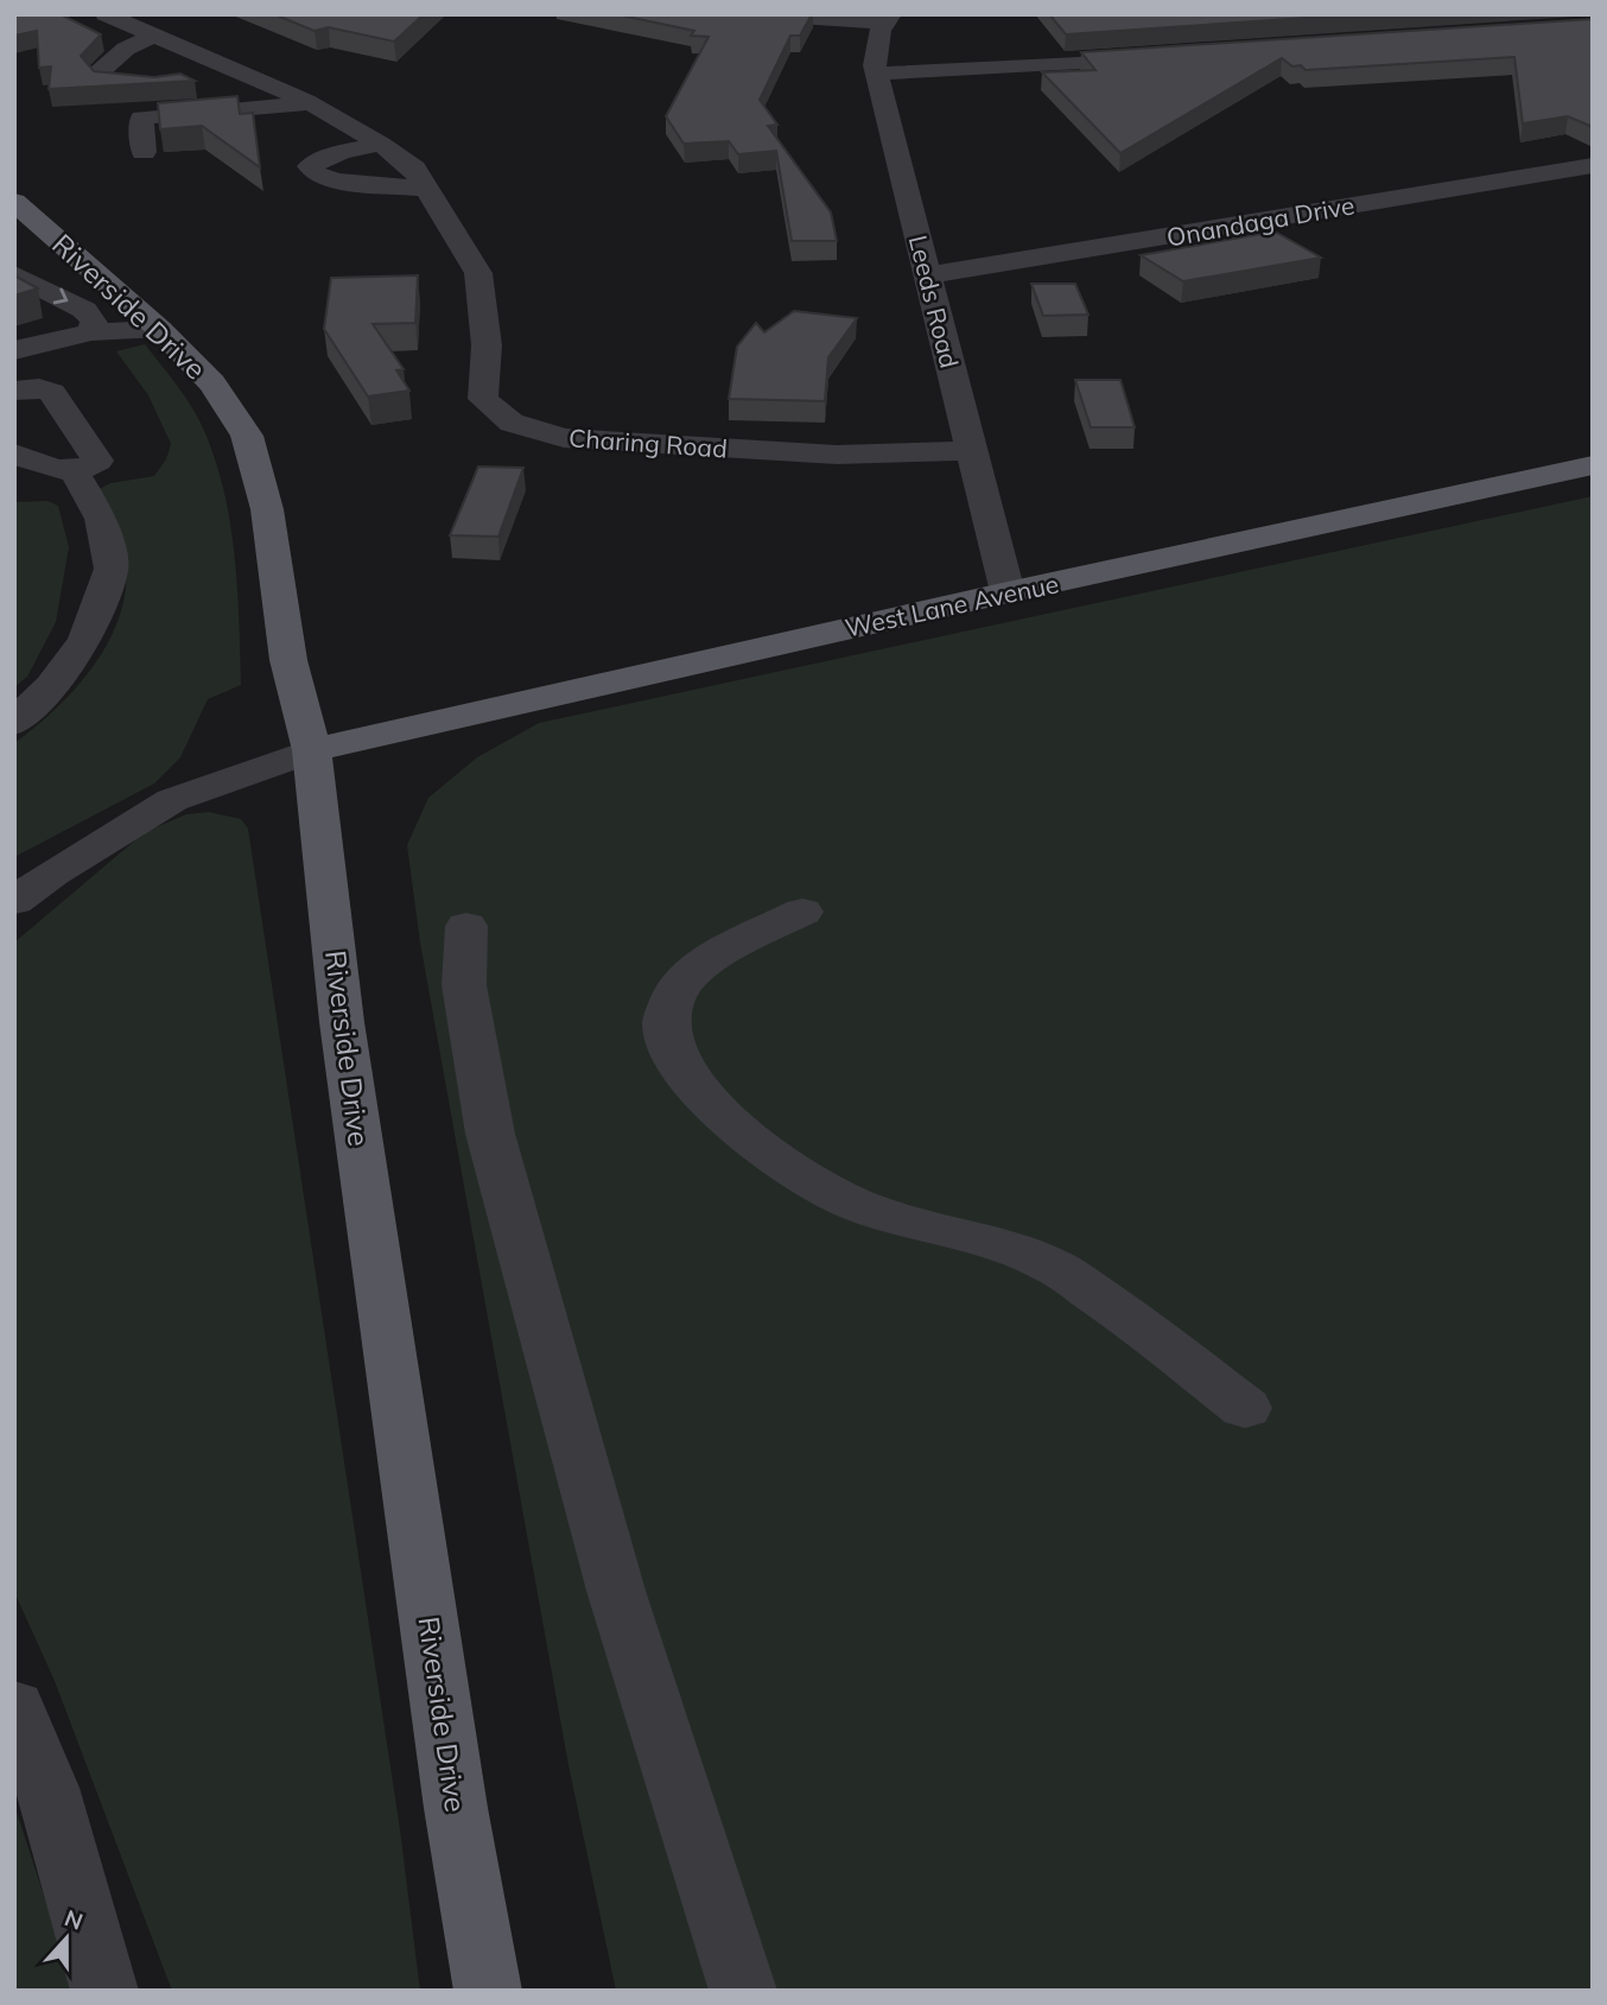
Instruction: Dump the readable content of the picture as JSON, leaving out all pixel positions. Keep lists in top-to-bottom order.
{
  "streets": {
    "main road": ["Riverside Drive", "West Lane Avenue"],
    "street": ["Onandaga Drive", "Leeds Road", "Charing Road"]
  },
  "crossings": [
    ["Onandaga Drive", "Leeds Road"],
    ["Leeds Road", "Charing Road"],
    ["Leeds Road", "West Lane Avenue"],
    ["Riverside Drive", "West Lane Avenue"]
  ],
  "north": "top"
}
